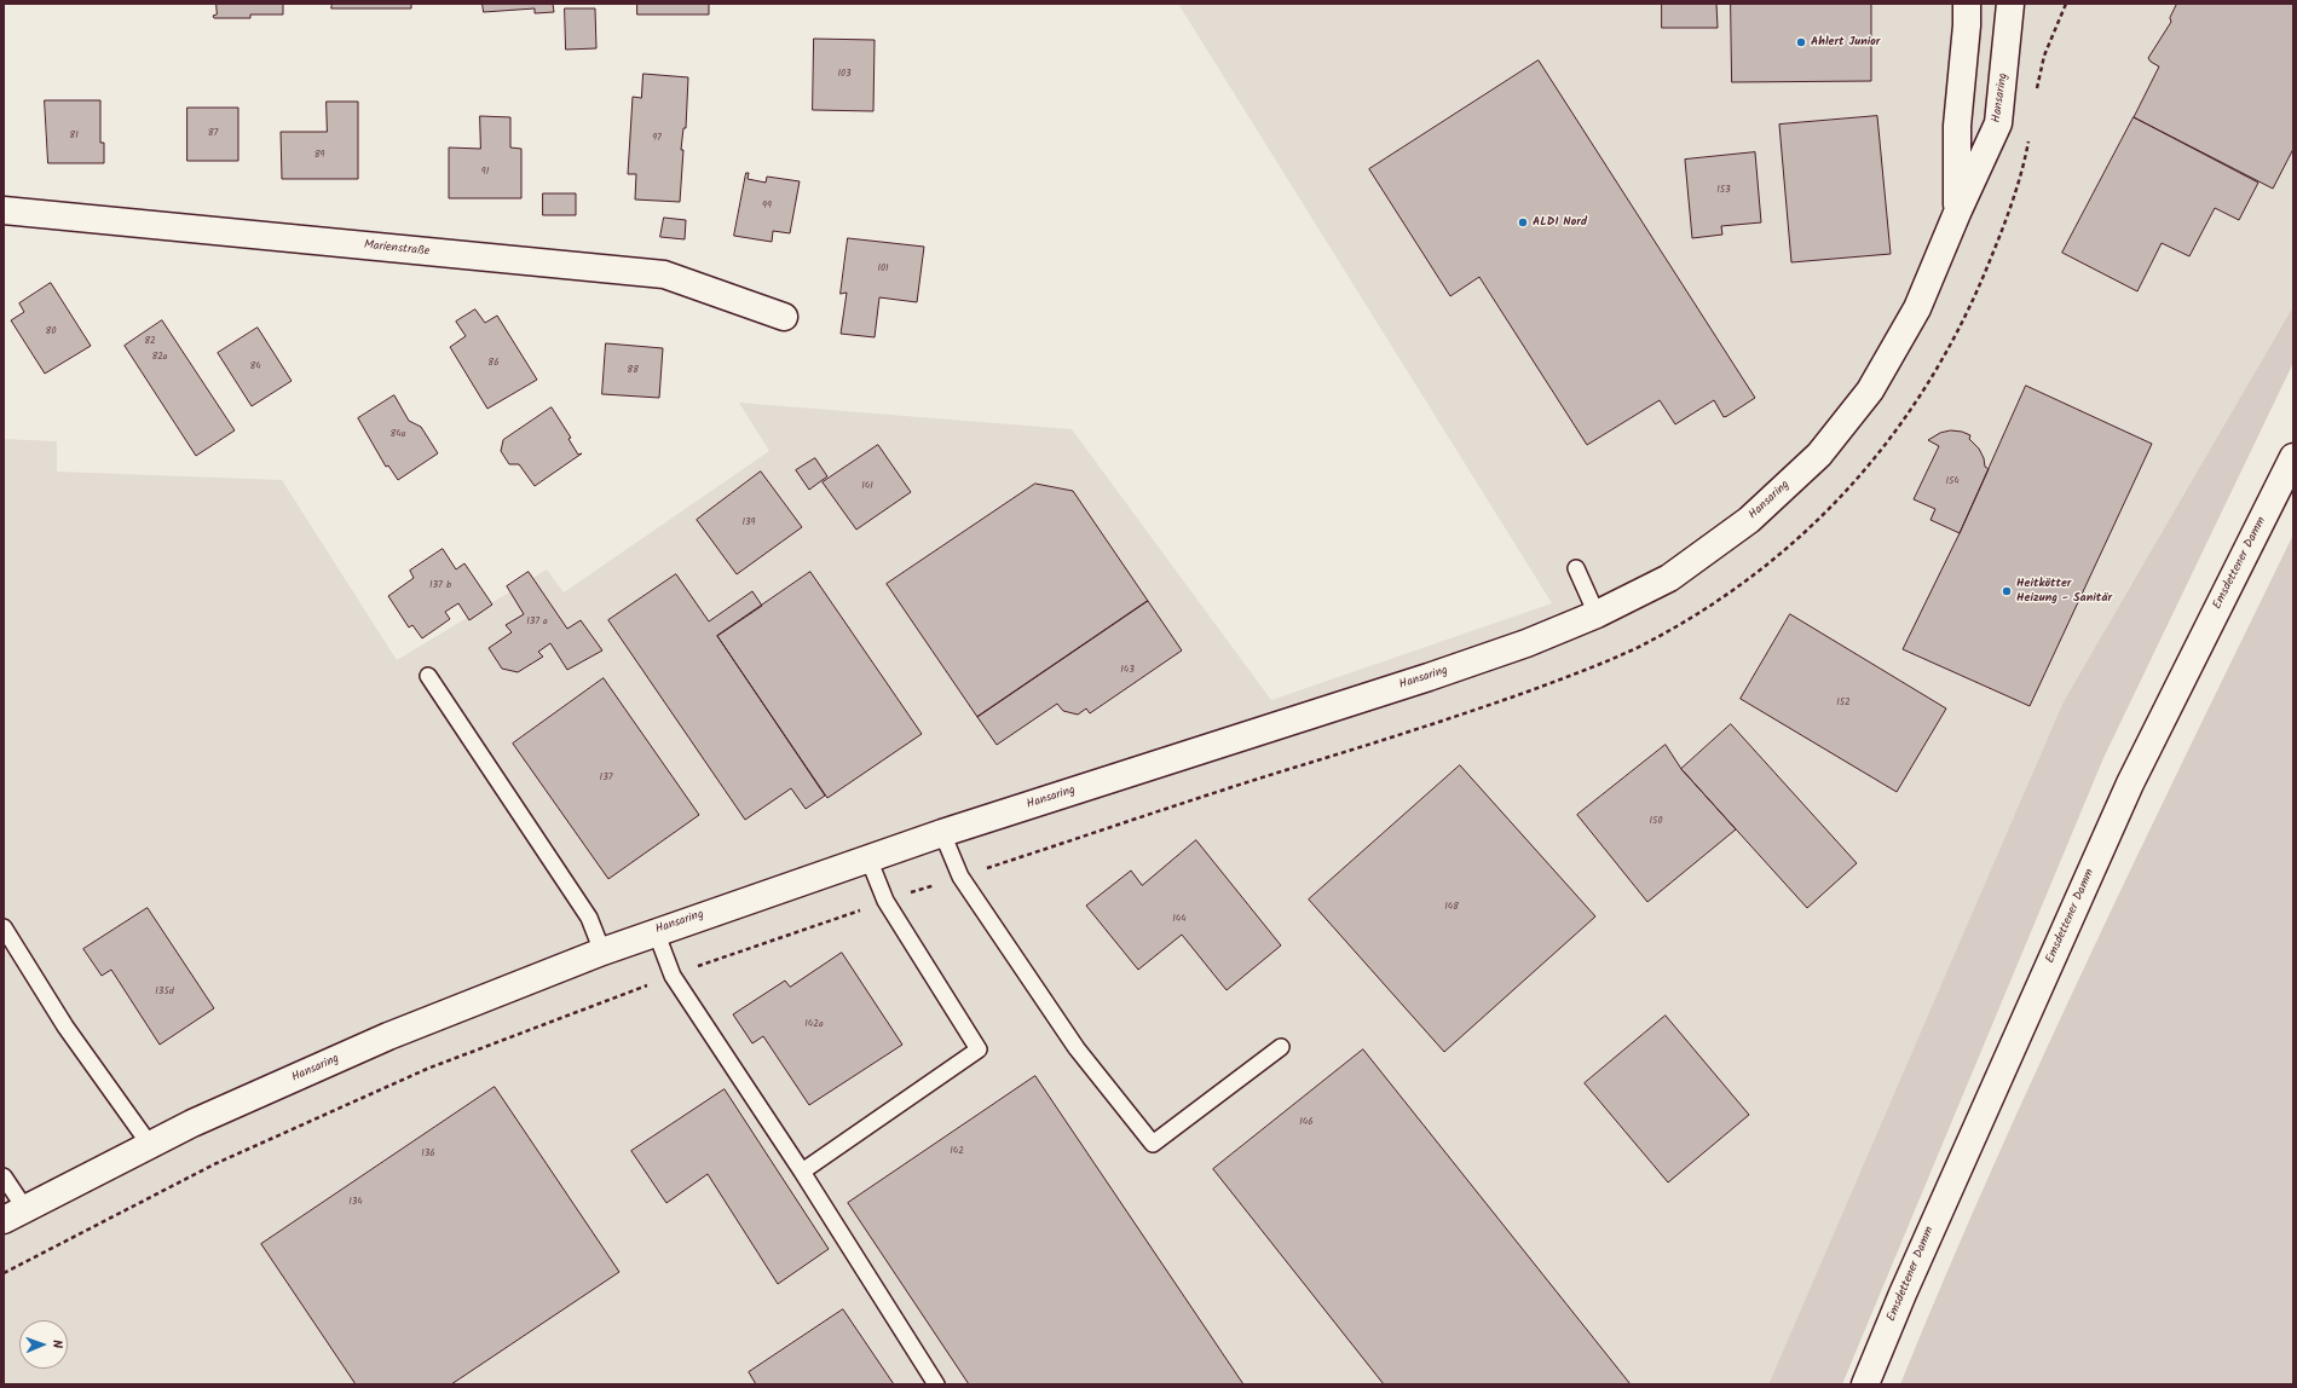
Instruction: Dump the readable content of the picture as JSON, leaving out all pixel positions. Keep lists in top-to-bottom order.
{
  "streets": {
    "street": ["Hansaring", "Marienstraße", "Emsdettener Damm"]
  },
  "places": ["Ahlert Junior", "ALDI Nord", "Heitkötter Heizung - Sanitär"],
  "house_numbers": [
    "103",
    "87",
    "81",
    "97",
    "89",
    "91",
    "153",
    "99",
    "101",
    "80",
    "82",
    "82a",
    "86",
    "84",
    "88",
    "84a",
    "154",
    "141",
    "139",
    "137 b",
    "137 a",
    "143",
    "152",
    "137",
    "150",
    "148",
    "144",
    "135d",
    "142a",
    "146",
    "142",
    "136",
    "134"
  ],
  "north": "right"
}
